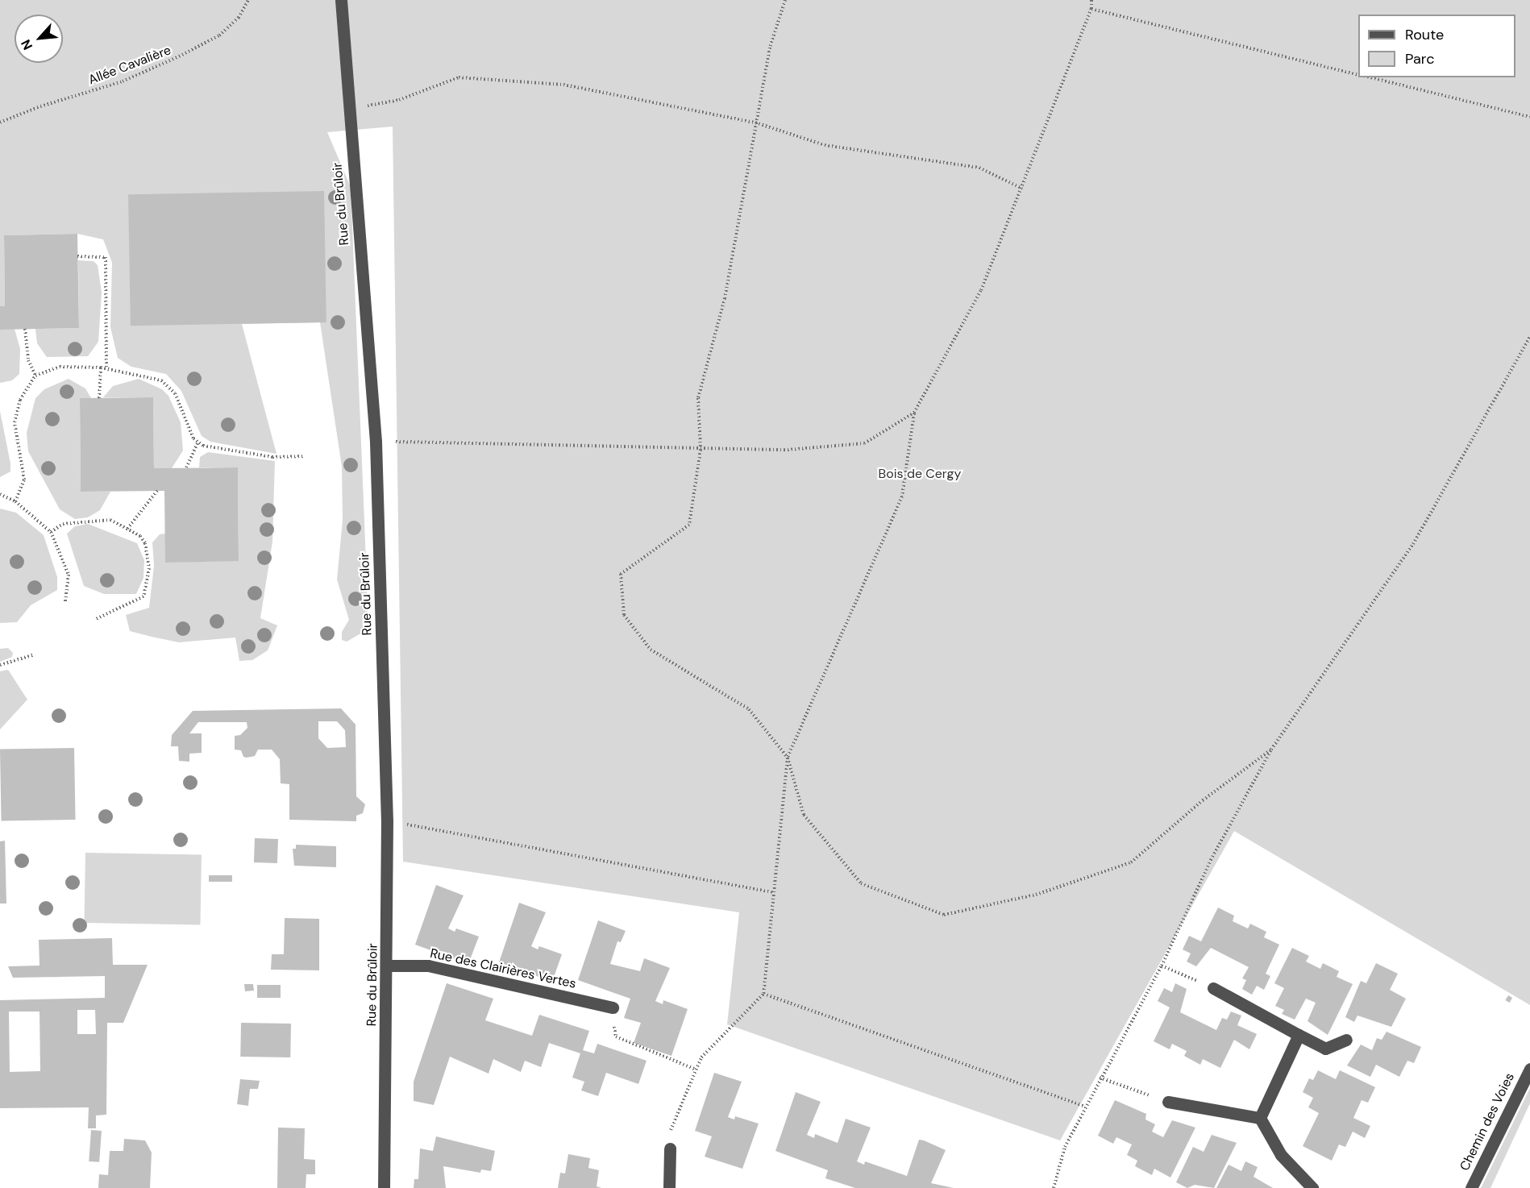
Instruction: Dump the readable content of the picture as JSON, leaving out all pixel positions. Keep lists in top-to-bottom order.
{
  "streets": {
    "street": ["Rue du Brûloir", "Rue des Clairières Vertes", "Chemin des Voies"],
    "path": ["Allée Cavalière"]
  },
  "crossings": [
    ["Rue du Brûloir", "Rue des Clairières Vertes"]
  ],
  "parks": ["Bois de Cergy"],
  "legend": ["Route", "Parc"],
  "north": "bottom left"
}
